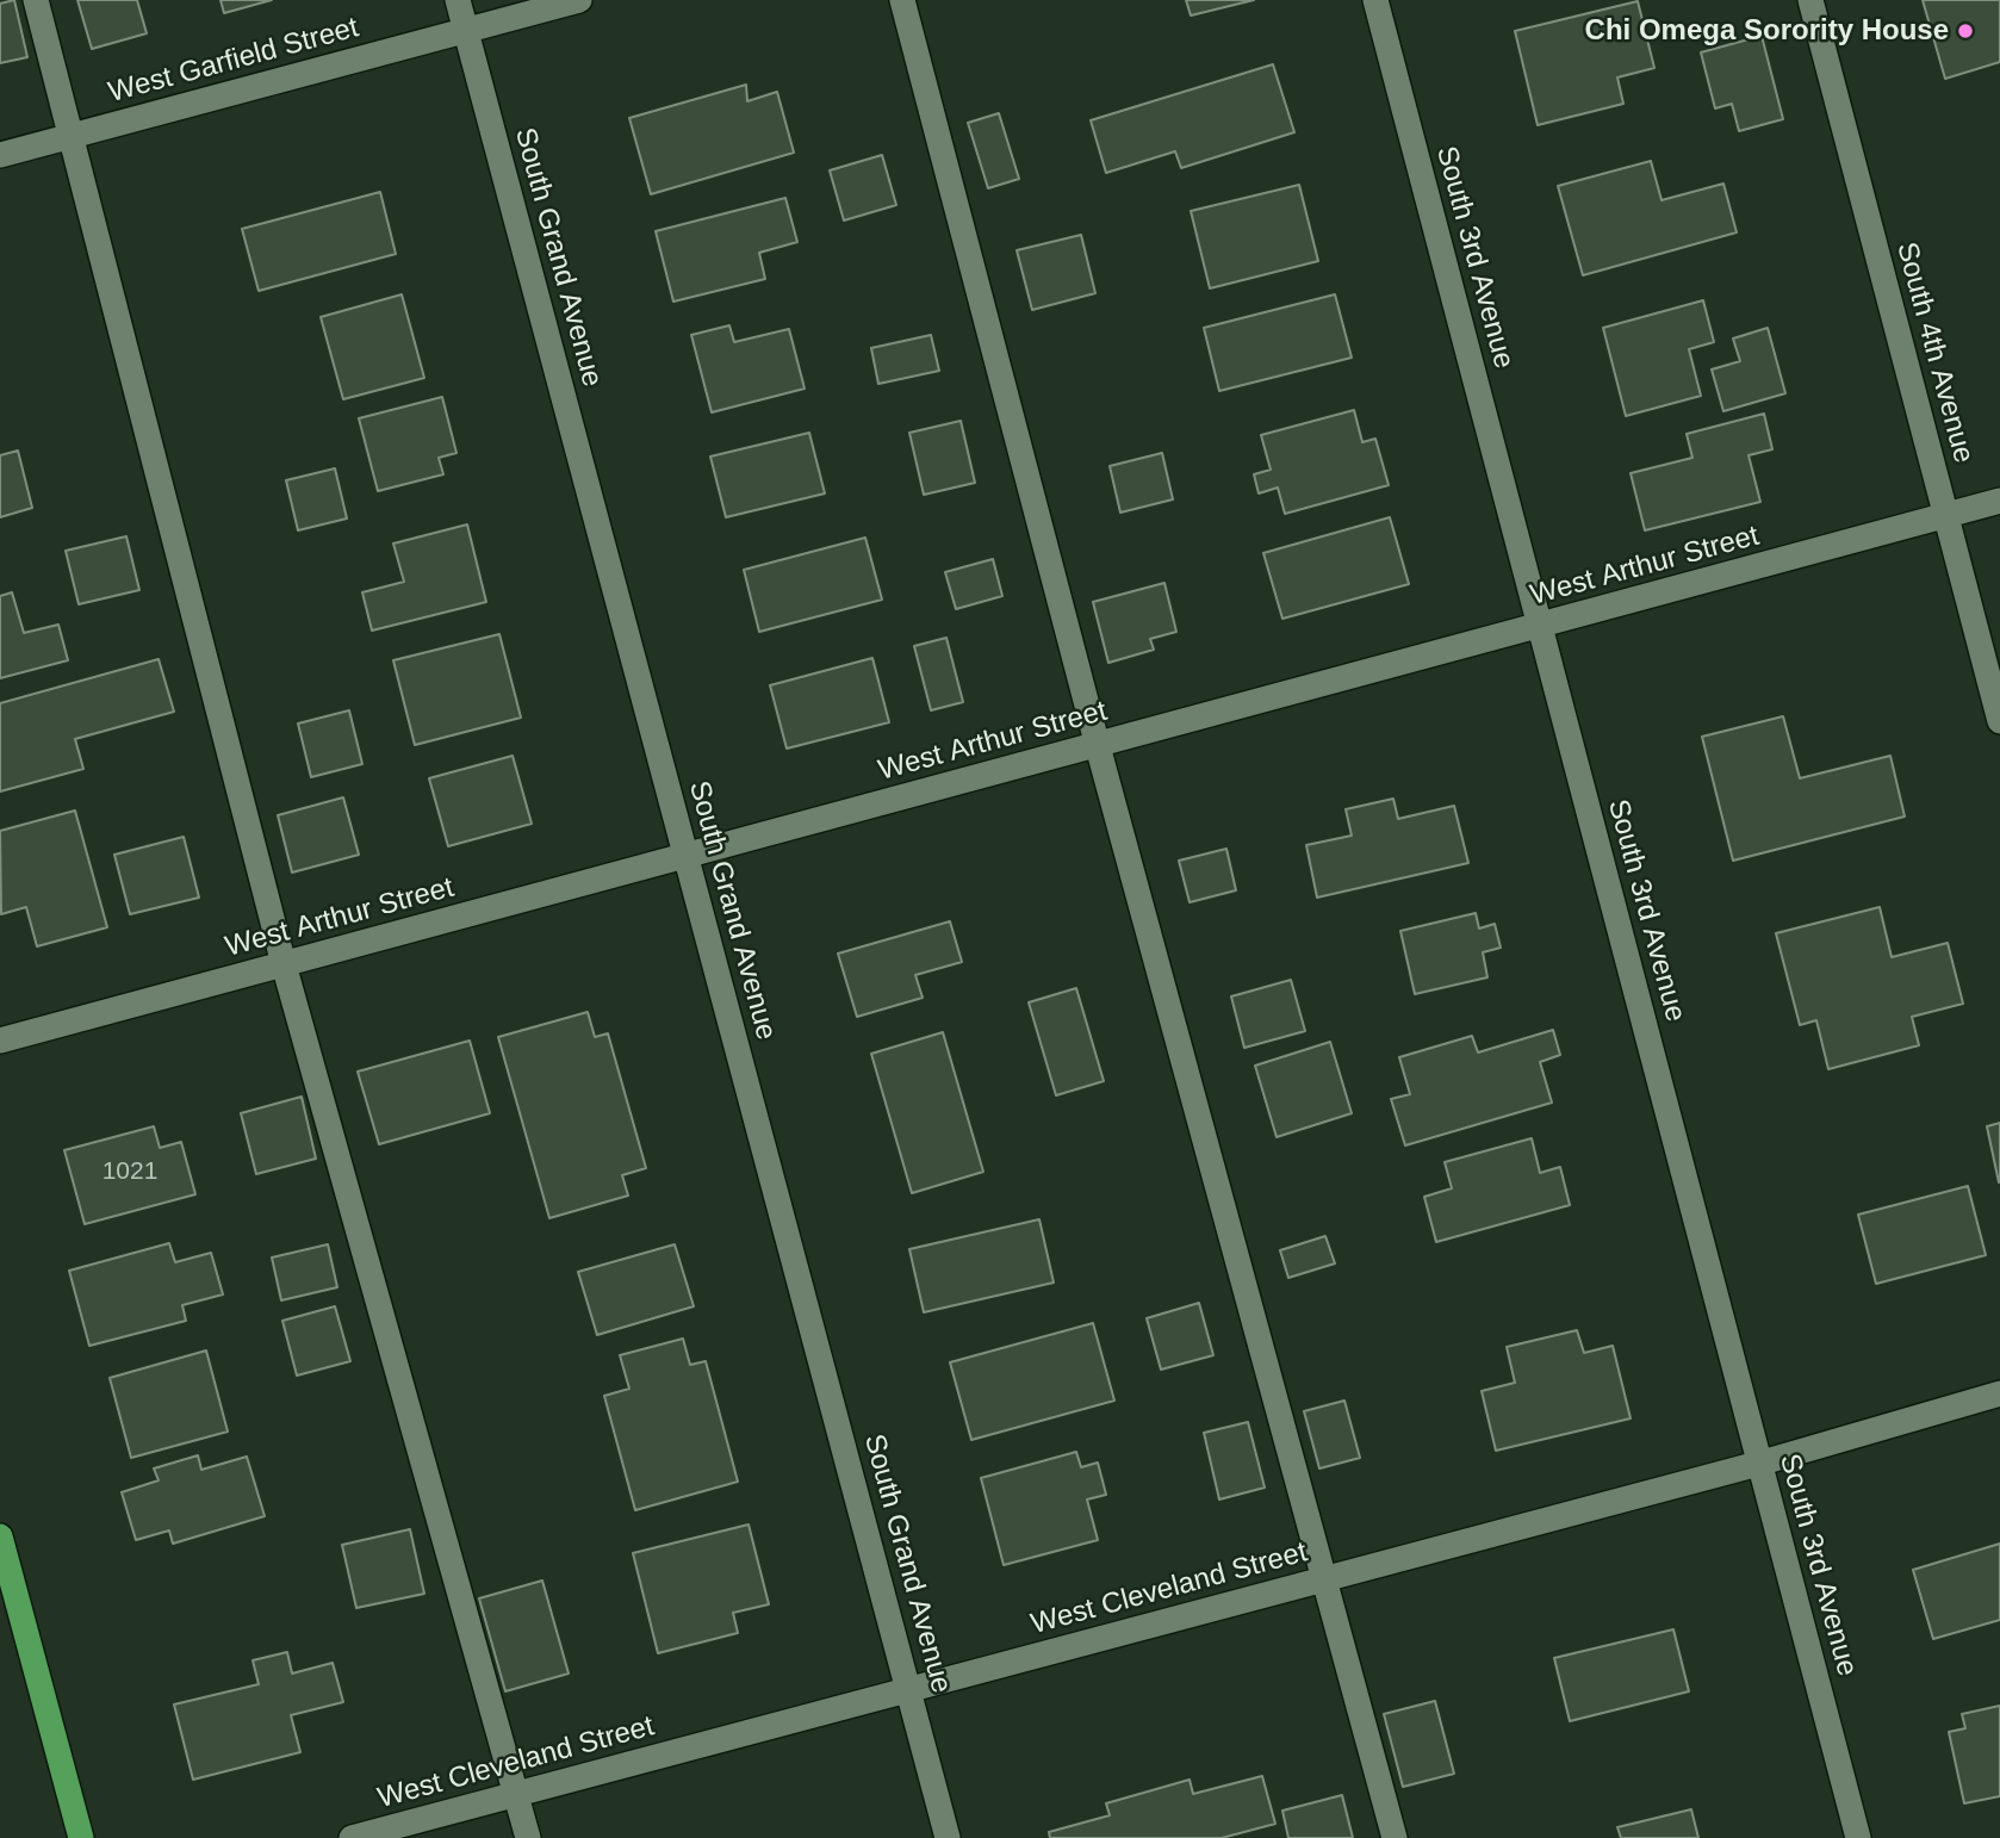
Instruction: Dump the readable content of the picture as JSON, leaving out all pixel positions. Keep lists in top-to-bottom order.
{
  "streets": {
    "street": [
      "West Garfield Street",
      "South Grand Avenue",
      "South 3rd Avenue",
      "South 4th Avenue",
      "West Arthur Street",
      "West Cleveland Street"
    ]
  },
  "crossings": [
    ["West Garfield Street", "South Grand Avenue"],
    ["South Grand Avenue", "West Arthur Street"],
    ["South Grand Avenue", "West Cleveland Street"],
    ["South 3rd Avenue", "West Arthur Street"],
    ["South 3rd Avenue", "West Cleveland Street"],
    ["South 4th Avenue", "West Arthur Street"]
  ],
  "places": ["Chi Omega Sorority House"],
  "house_numbers": ["1021"]
}
